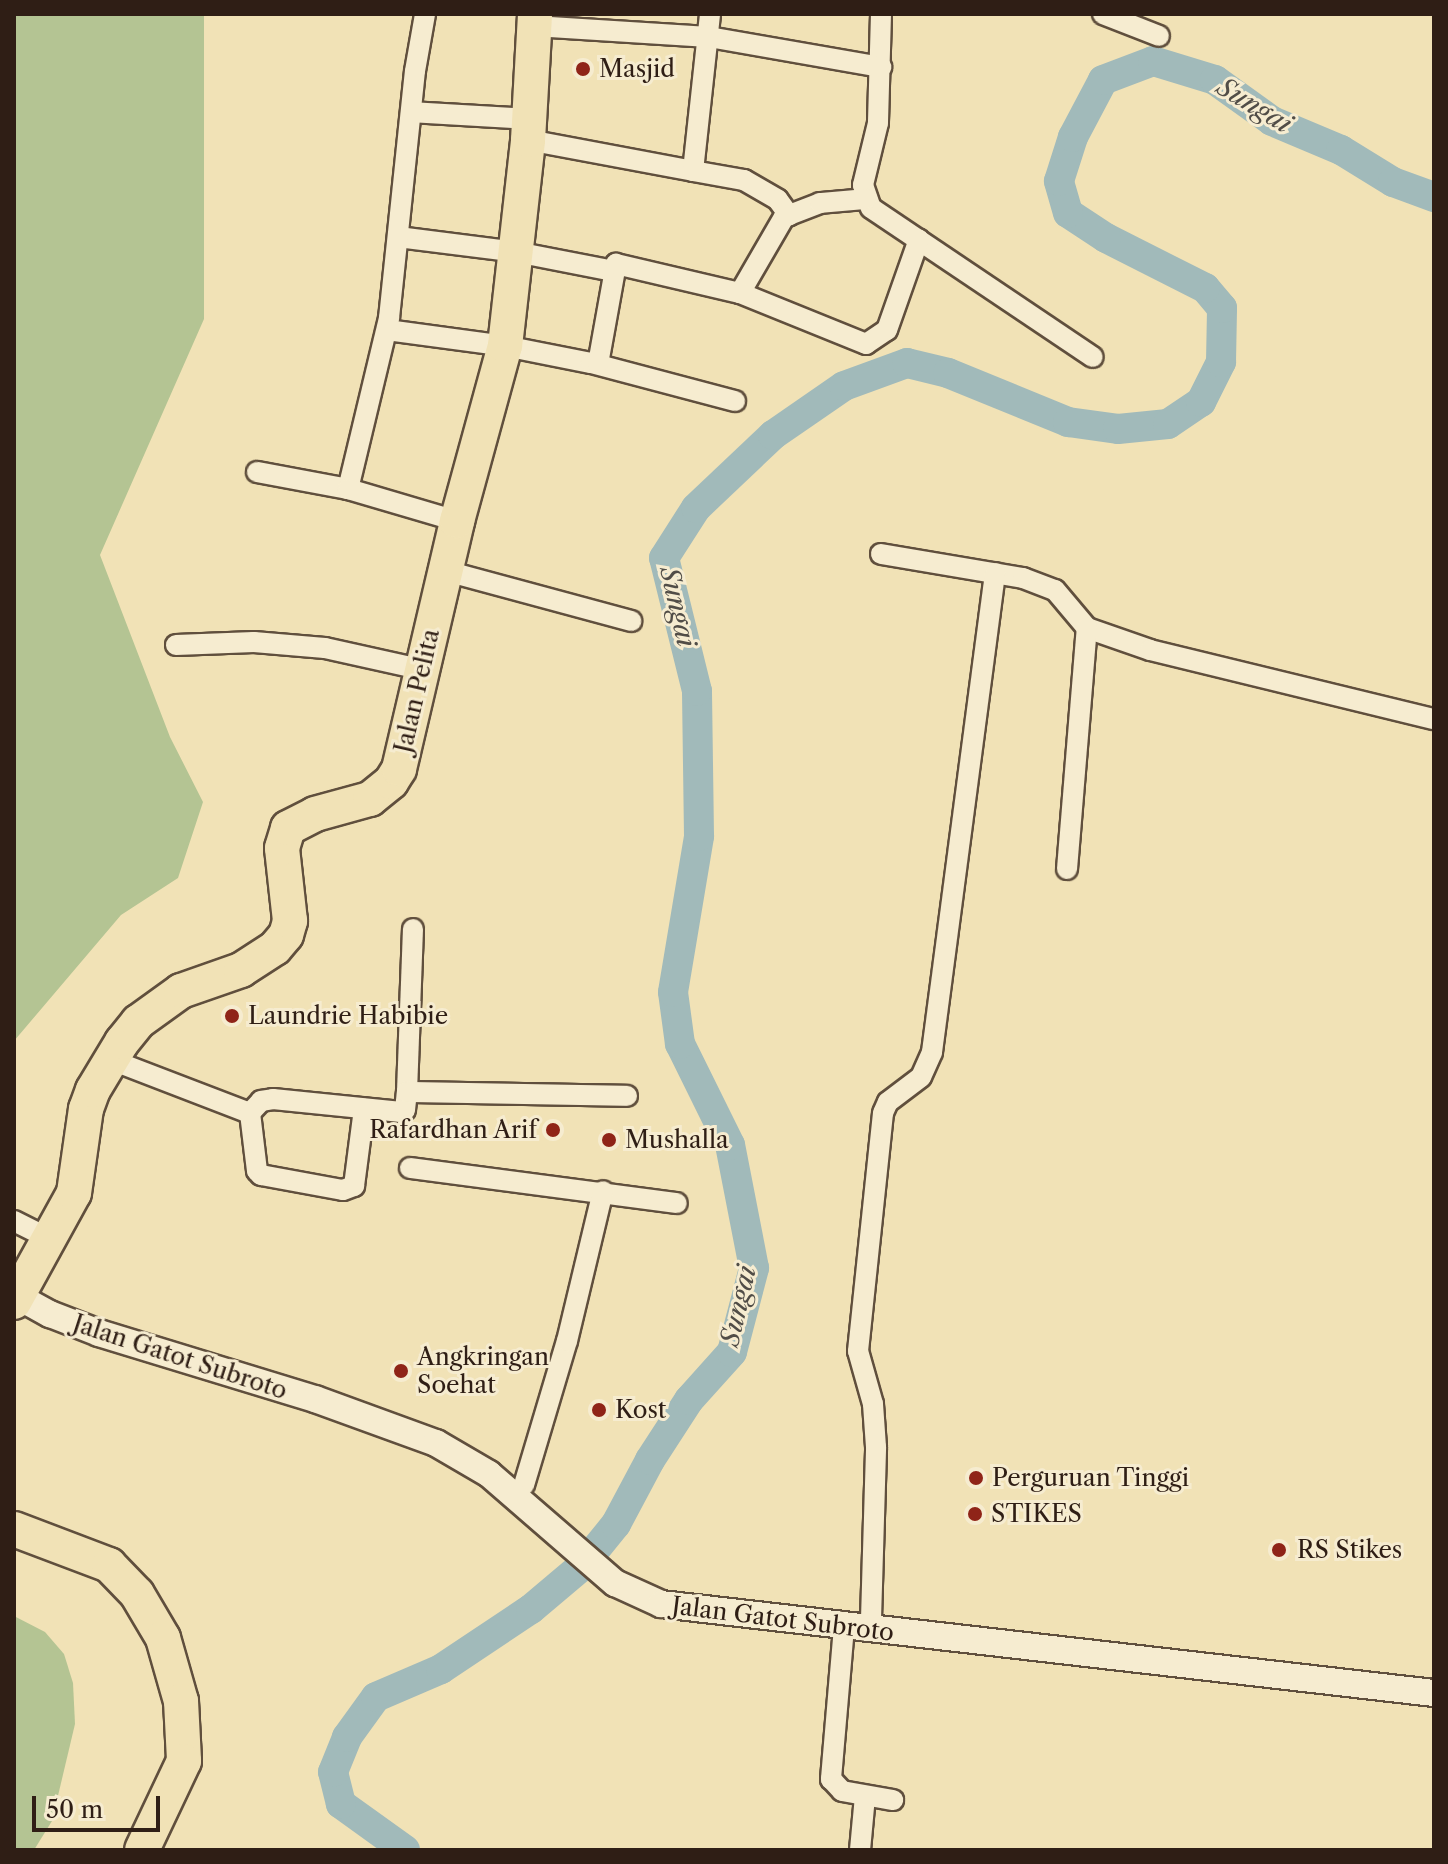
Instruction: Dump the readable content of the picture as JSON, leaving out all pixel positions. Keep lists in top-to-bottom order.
{
  "streets": {
    "highway": ["Jalan Pelita"],
    "street": ["Jalan Gatot Subroto"]
  },
  "crossings": [
    ["Jalan Pelita", "Jalan Gatot Subroto"]
  ],
  "water": ["Sungai"],
  "places": [
    "Masjid",
    "Laundrie Habibie",
    "Rafardhan Arif",
    "Mushalla",
    "Angkringan Soehat",
    "Kost",
    "Perguruan Tinggi",
    "STIKES",
    "RS Stikes"
  ],
  "scale_bar": "50 m"
}
